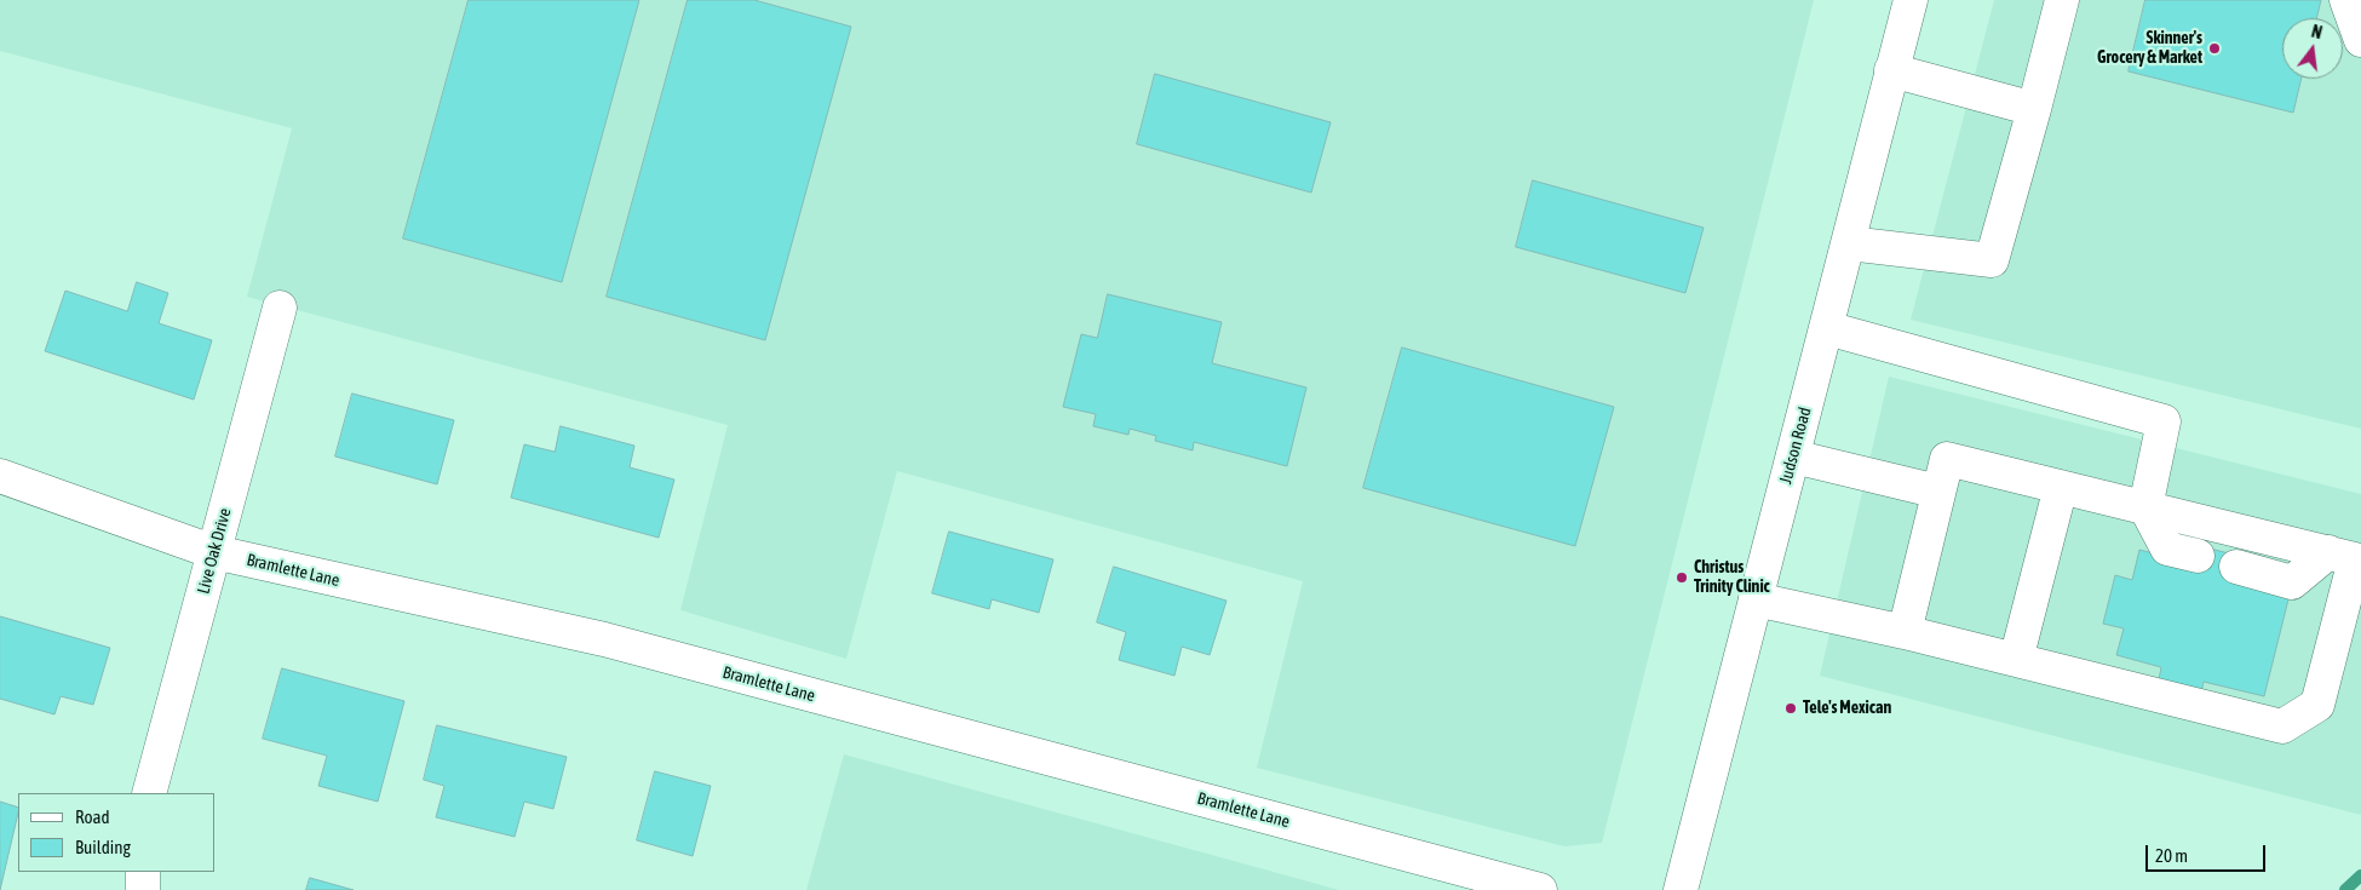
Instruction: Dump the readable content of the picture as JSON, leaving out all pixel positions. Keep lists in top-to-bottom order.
{
  "streets": {
    "street": ["Judson Road", "Live Oak Drive", "Bramlette Lane"]
  },
  "crossings": [
    ["Live Oak Drive", "Bramlette Lane"]
  ],
  "places": ["Skinner's Grocery & Market", "Christus Trinity Clinic", "Tele's Mexican"],
  "legend": ["Road", "Building"],
  "scale_bar": "20 m",
  "north": "top"
}
